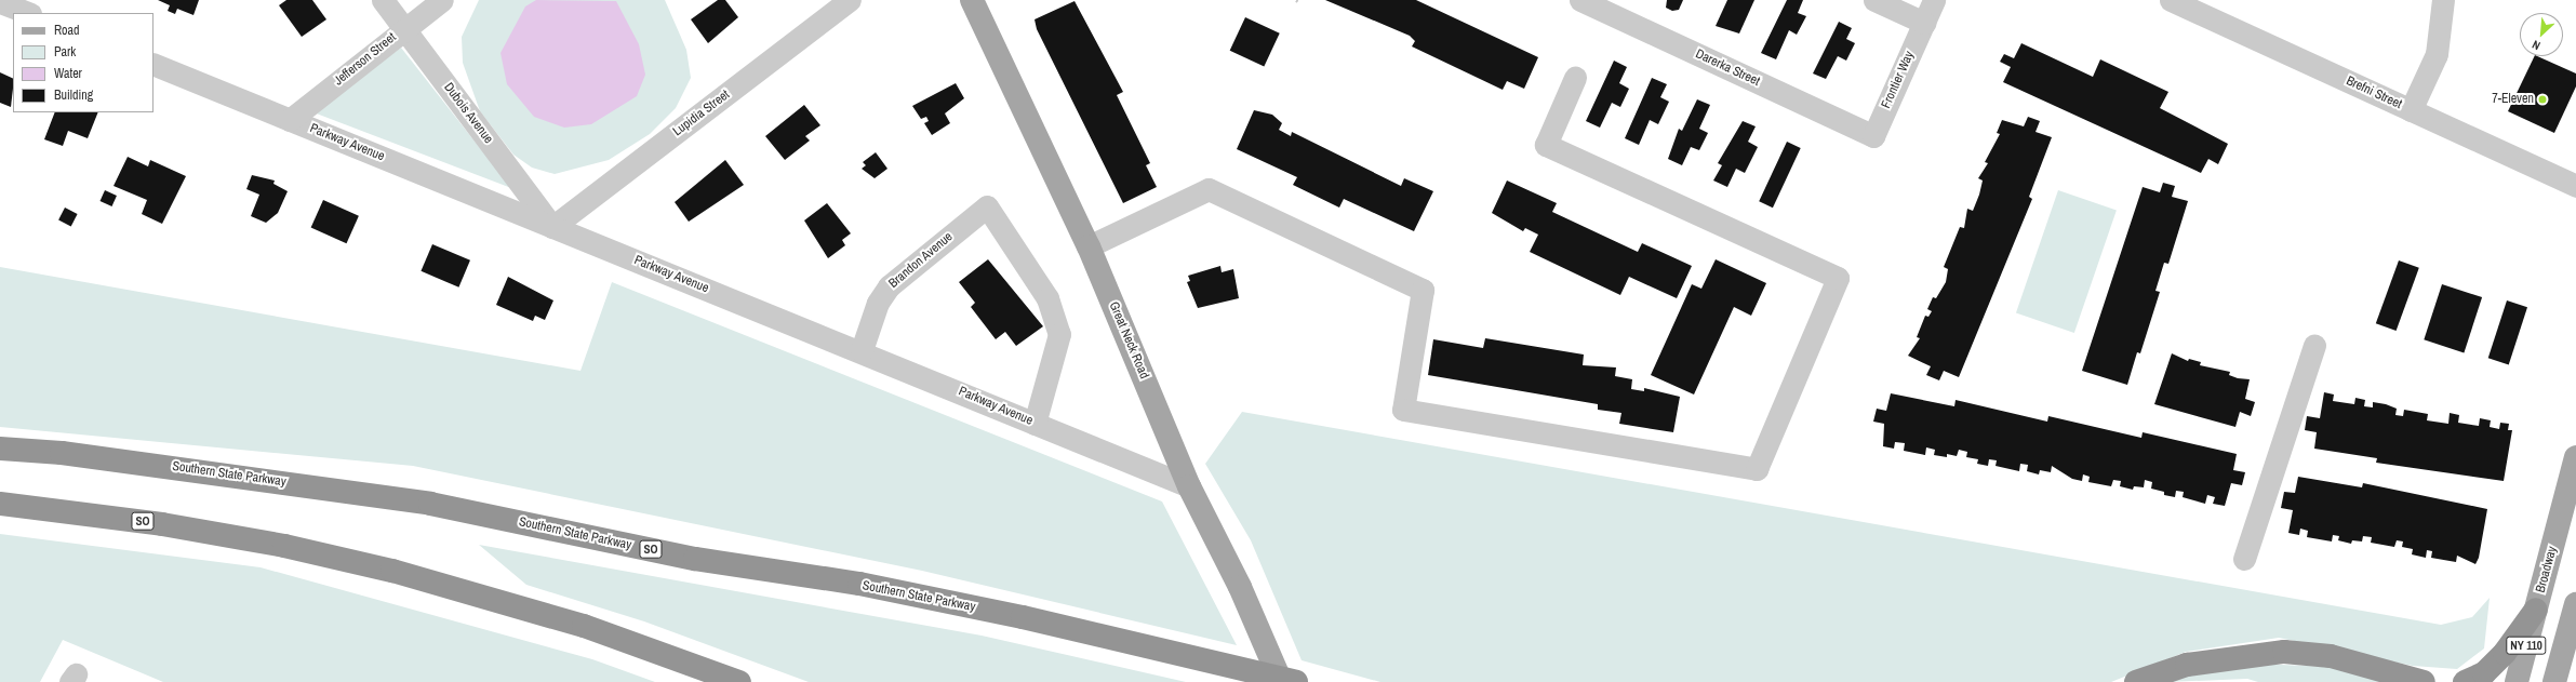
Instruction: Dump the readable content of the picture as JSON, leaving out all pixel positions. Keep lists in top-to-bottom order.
{
  "streets": {
    "highway": ["Southern State Parkway", "SO"],
    "main road": ["Great Neck Road", "Broadway", "NY 110"],
    "street": [
      "Jefferson Street",
      "Darerka Street",
      "Frontier Way",
      "Brefni Street",
      "Dubois Avenue",
      "Lupidia Street",
      "Parkway Avenue",
      "Brandon Avenue"
    ]
  },
  "crossings": [
    ["Jefferson Street", "Dubois Avenue"],
    ["Jefferson Street", "Parkway Avenue"],
    ["Darerka Street", "Frontier Way"],
    ["Dubois Avenue", "Lupidia Street"],
    ["Dubois Avenue", "Parkway Avenue"],
    ["Lupidia Street", "Parkway Avenue"],
    ["Parkway Avenue", "Brandon Avenue"],
    ["Parkway Avenue", "Great Neck Road"]
  ],
  "places": ["7-Eleven"],
  "legend": [
    "Road",
    "Park",
    "Water",
    "Building"
  ],
  "north": "bottom left"
}
